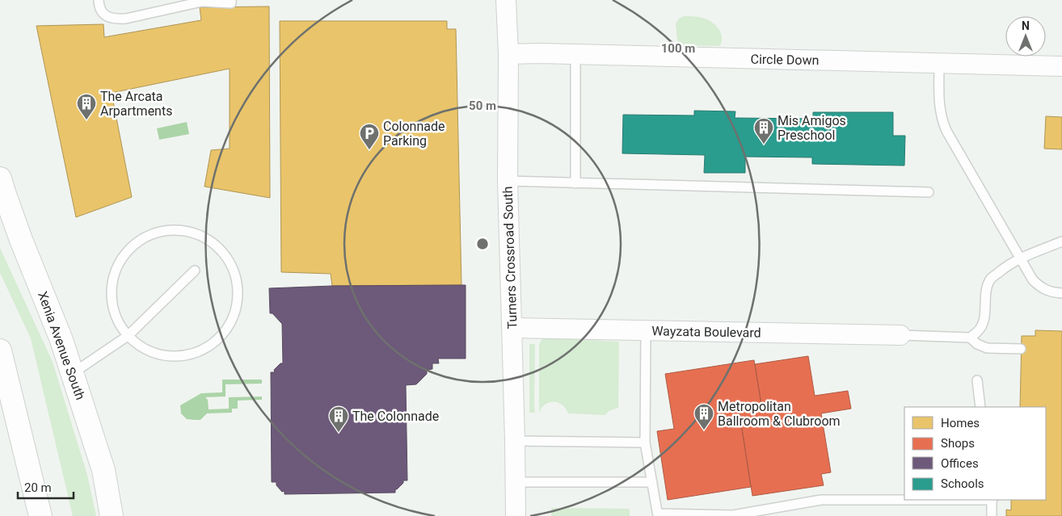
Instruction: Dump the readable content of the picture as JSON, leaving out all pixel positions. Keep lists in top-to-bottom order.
{
  "streets": {
    "street": [
      "Circle Down",
      "Turners Crossroad South",
      "Wayzata Boulevard",
      "Xenia Avenue South"
    ]
  },
  "crossings": [
    ["Circle Down", "Turners Crossroad South"],
    ["Turners Crossroad South", "Wayzata Boulevard"]
  ],
  "places": {
    "building": [
      "The Arcata Arpartments",
      "Mis Amigos Preschool",
      "Metropolitan Ballroom & Clubroom",
      "The Colonnade"
    ],
    "parking": ["Colonnade Parking"]
  },
  "legend": [
    "Homes",
    "Shops",
    "Offices",
    "Schools"
  ],
  "scale_bar": "20 m",
  "north": "top",
  "rings": ["100 m", "50 m"]
}
